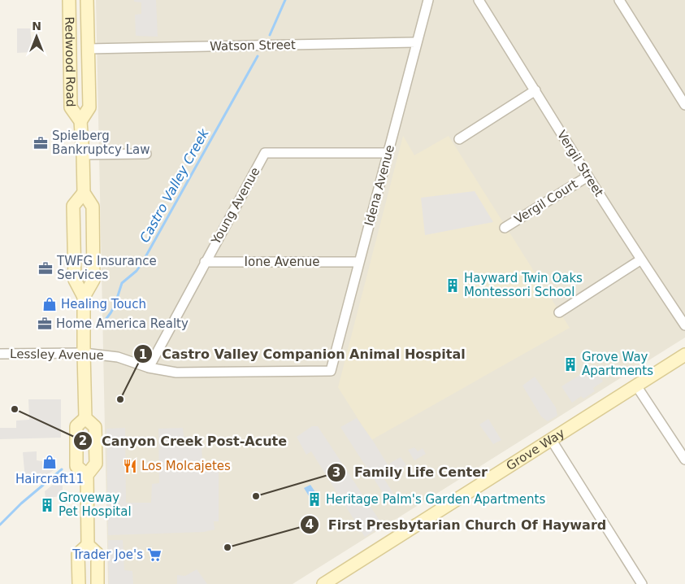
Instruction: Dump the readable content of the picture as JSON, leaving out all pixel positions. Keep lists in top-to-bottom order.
{
  "streets": {
    "main road": ["Redwood Road", "Grove Way"],
    "street": [
      "Watson Street",
      "Vergil Street",
      "Idena Avenue",
      "Vergil Court",
      "Young Avenue",
      "Ione Avenue",
      "Lessley Avenue"
    ]
  },
  "crossings": [
    ["Watson Street", "Redwood Road"],
    ["Watson Street", "Idena Avenue"],
    ["Redwood Road", "Lessley Avenue"],
    ["Vergil Street", "Vergil Court"],
    ["Idena Avenue", "Young Avenue"],
    ["Idena Avenue", "Ione Avenue"],
    ["Idena Avenue", "Lessley Avenue"],
    ["Young Avenue", "Ione Avenue"],
    ["Young Avenue", "Lessley Avenue"]
  ],
  "water": ["Castro Valley Creek"],
  "places": {
    "office": ["Spielberg Bankruptcy Law", "TWFG Insurance Services", "Home America Realty"],
    "building": [
      "Hayward Twin Oaks Montessori School",
      "Grove Way Apartments",
      "Heritage Palm's Garden Apartments",
      "Groveway Pet Hospital"
    ],
    "shop": ["Healing Touch", "Haircraft11"],
    "other": [
      "Castro Valley Companion Animal Hospital",
      "Canyon Creek Post-Acute",
      "Family Life Center",
      "First Presbytarian Church Of Hayward"
    ],
    "restaurant": ["Los Molcajetes"],
    "supermarket": ["Trader Joe's"]
  },
  "north": "top"
}
